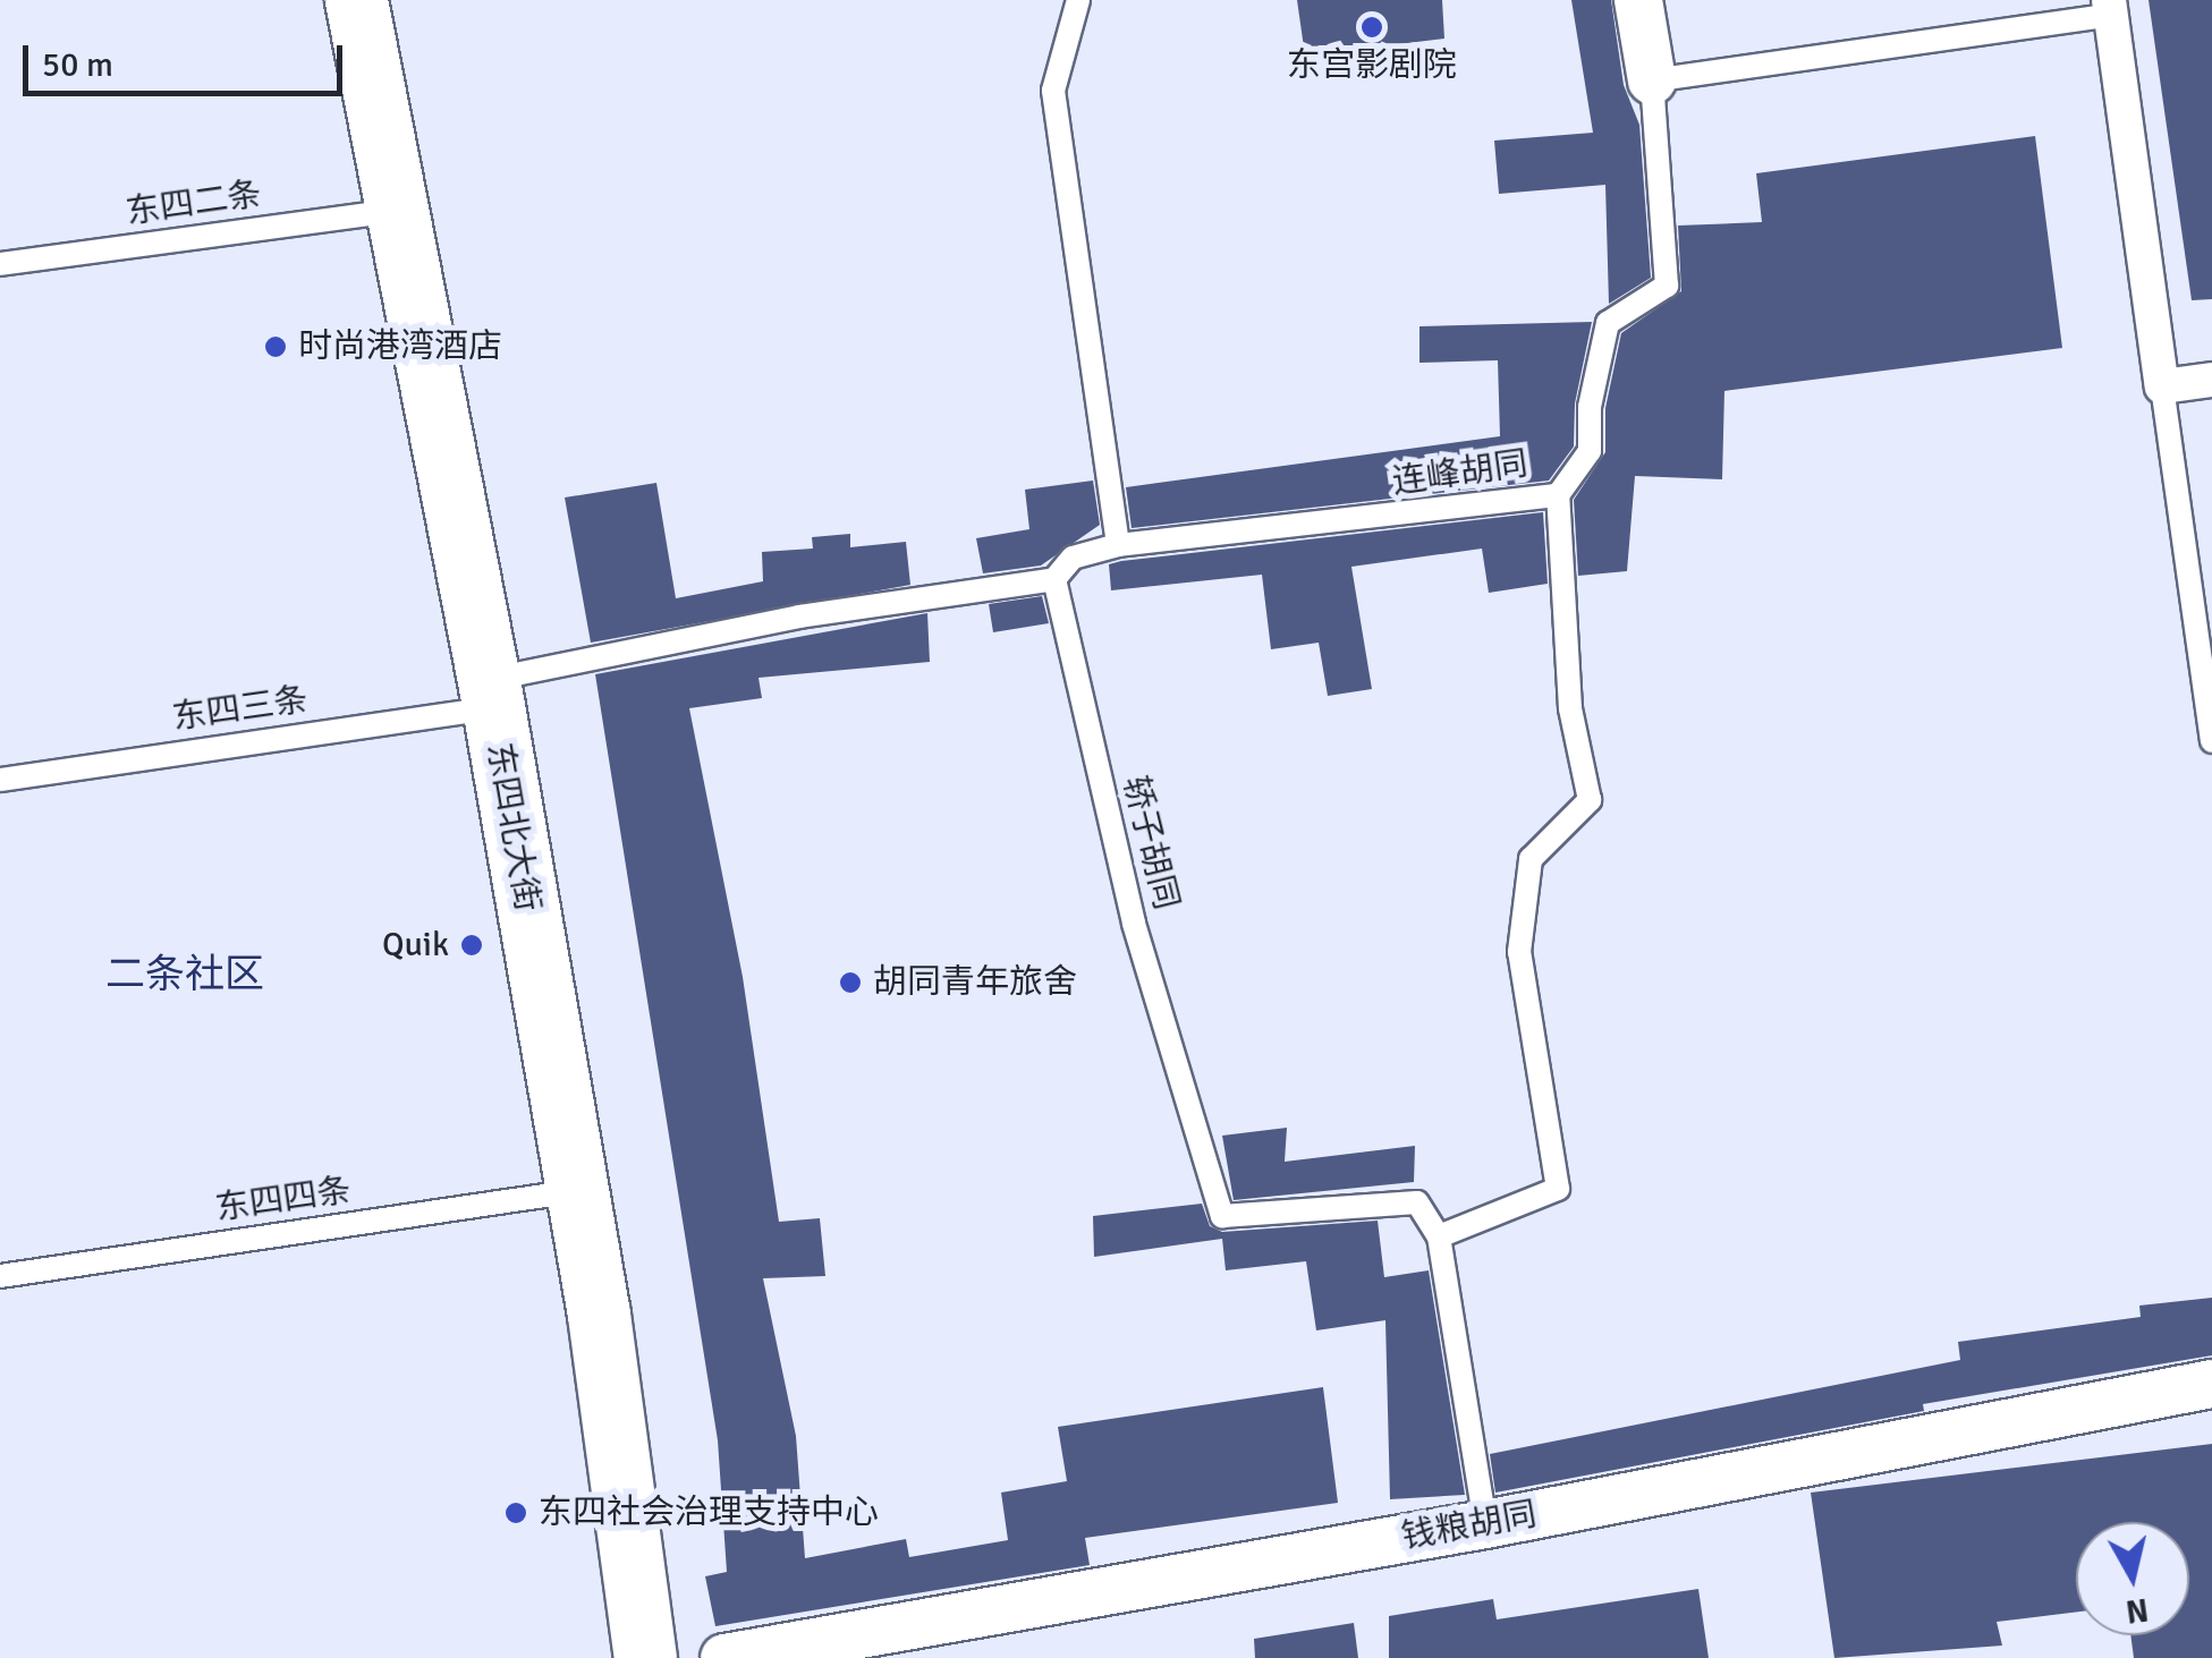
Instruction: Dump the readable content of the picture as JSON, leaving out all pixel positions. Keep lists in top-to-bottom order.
{
  "streets": {
    "main road": ["东四北大街"],
    "street": ["钱粮胡同"],
    "lane": [
      "东四二条",
      "连峰胡同",
      "东四三条",
      "轿子胡同",
      "东四四条"
    ]
  },
  "crossings": [
    ["东四二条", "东四北大街"],
    ["东四三条", "东四北大街"],
    ["东四三条", "轿子胡同"],
    ["东四北大街", "东四四条"]
  ],
  "districts": ["二条社区"],
  "places": [
    "东宫影剧院",
    "时尚港湾酒店",
    "Quik",
    "胡同青年旅舍",
    "东四社会治理支持中心"
  ],
  "scale_bar": "50 m",
  "north": "bottom"
}
